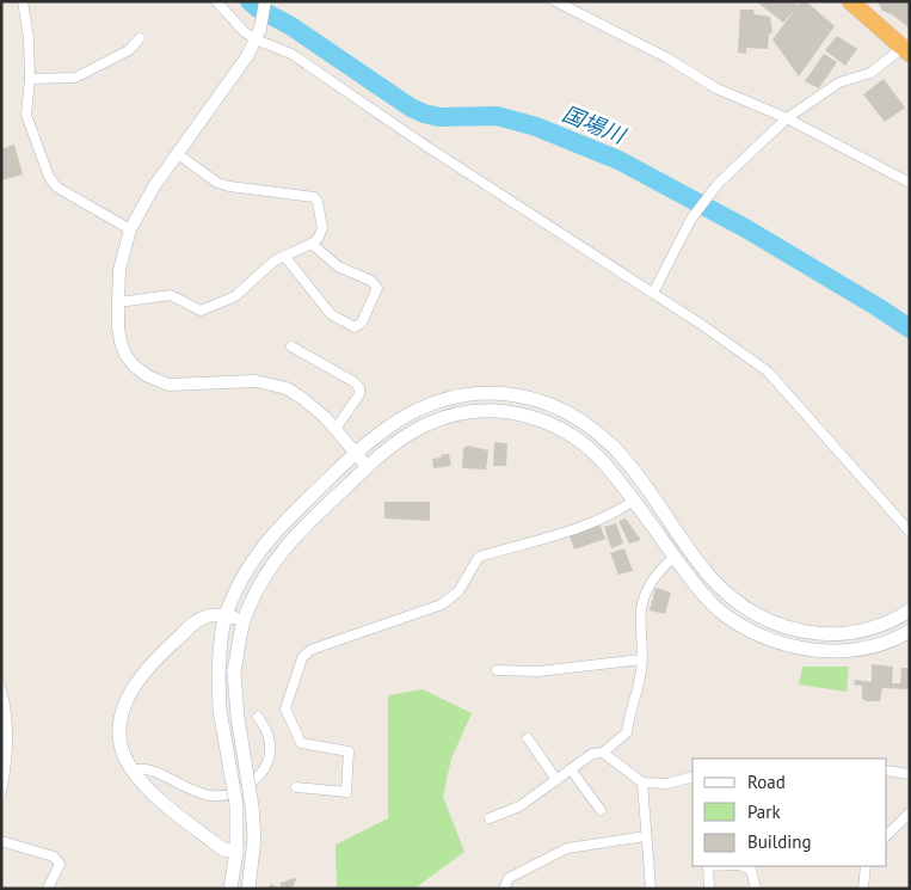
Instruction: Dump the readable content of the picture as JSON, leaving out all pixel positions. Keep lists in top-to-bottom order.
{
  "water": ["国場川"],
  "legend": ["Road", "Park", "Building"]
}
